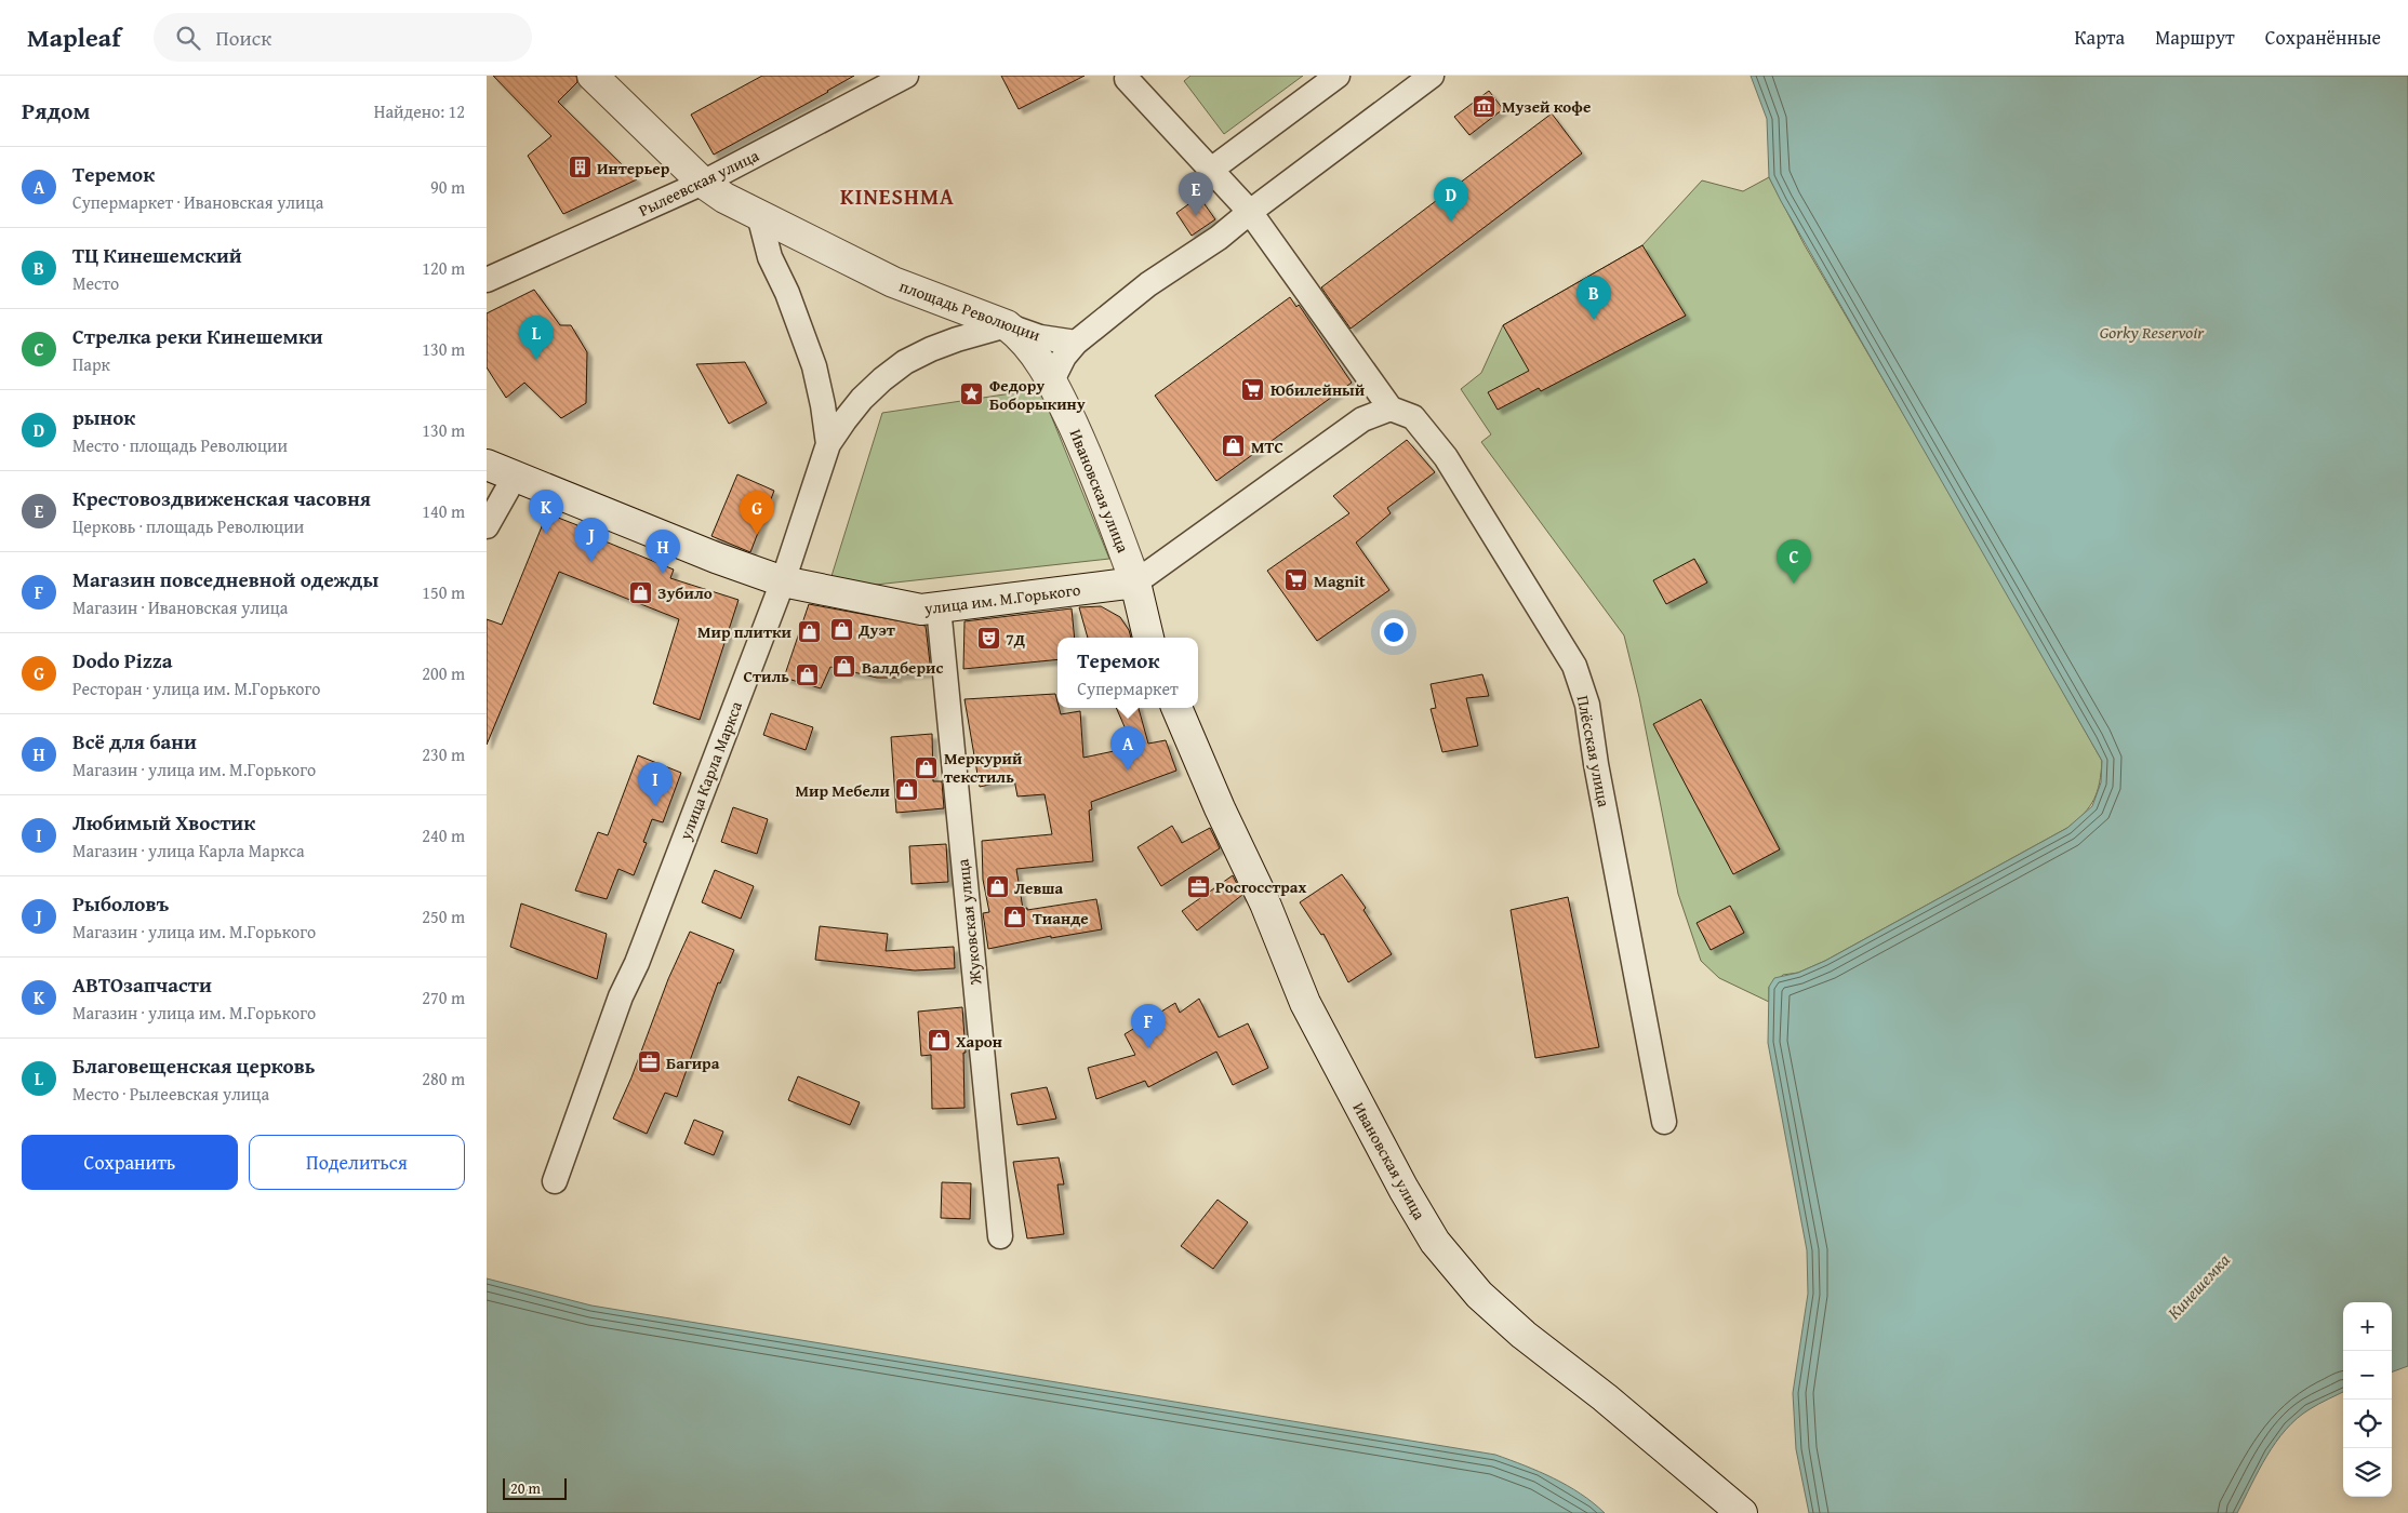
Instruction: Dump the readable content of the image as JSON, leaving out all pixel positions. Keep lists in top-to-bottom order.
{
  "streets": {
    "main road": ["площадь Революции", "Ивановская улица", "улица им. М.Горького"],
    "street": [
      "Рылеевская улица",
      "Плёсская улица",
      "улица Карла Маркса",
      "Жуковская улица"
    ]
  },
  "crossings": [
    ["Рылеевская улица", "площадь Революции"],
    ["площадь Революции", "Ивановская улица"],
    ["площадь Революции", "улица Карла Маркса"],
    ["Ивановская улица", "улица им. М.Горького"],
    ["Ивановская улица", "улица Карла Маркса"],
    ["улица им. М.Горького", "Плёсская улица"],
    ["улица им. М.Горького", "улица Карла Маркса"],
    ["улица им. М.Горького", "Жуковская улица"]
  ],
  "districts": ["KINESHMA"],
  "water": ["Gorky Reservoir", "Кинешемка"],
  "places": {
    "museum": ["Музей кофе"],
    "building": ["Интерьер"],
    "supermarket": ["Юбилейный", "Magnit"],
    "place": ["Федору Боборыкину"],
    "shop": [
      "МТС",
      "Зубило",
      "Дуэт",
      "Мир плитки",
      "Валдберис",
      "Стиль",
      "Меркурий текстиль",
      "Мир Мебели",
      "Левша",
      "Тианде",
      "Харон"
    ],
    "theatre": ["7Д"],
    "office": ["Росгосстрах", "Багира"]
  },
  "scale_bar": "20 m",
  "page": {
    "header": "Mapleaf",
    "search": "Поиск",
    "nav": ["Карта", "Маршрут", "Сохранённые"],
    "heading": ["Рядом", "Найдено: 12"],
    "list": [
      {
        "mark": "A",
        "name": "Теремок",
        "note": "Супермаркет · Ивановская улица",
        "value": "90 m"
      },
      {
        "mark": "B",
        "name": "ТЦ Кинешемский",
        "note": "Место",
        "value": "120 m"
      },
      {
        "mark": "C",
        "name": "Стрелка реки Кинешемки",
        "note": "Парк",
        "value": "130 m"
      },
      {
        "mark": "D",
        "name": "рынок",
        "note": "Место · площадь Революции",
        "value": "130 m"
      },
      {
        "mark": "E",
        "name": "Крестовоздвиженская часовня",
        "note": "Церковь · площадь Революции",
        "value": "140 m"
      },
      {
        "mark": "F",
        "name": "Магазин повседневной одежды",
        "note": "Магазин · Ивановская улица",
        "value": "150 m"
      },
      {
        "mark": "G",
        "name": "Dodo Pizza",
        "note": "Ресторан · улица им. М.Горького",
        "value": "200 m"
      },
      {
        "mark": "H",
        "name": "Всё для бани",
        "note": "Магазин · улица им. М.Горького",
        "value": "230 m"
      },
      {
        "mark": "I",
        "name": "Любимый Хвостик",
        "note": "Магазин · улица Карла Маркса",
        "value": "240 m"
      },
      {
        "mark": "J",
        "name": "Рыболовъ",
        "note": "Магазин · улица им. М.Горького",
        "value": "250 m"
      },
      {
        "mark": "K",
        "name": "АВТОзапчасти",
        "note": "Магазин · улица им. М.Горького",
        "value": "270 m"
      },
      {
        "mark": "L",
        "name": "Благовещенская церковь",
        "note": "Место · Рылеевская улица",
        "value": "280 m"
      }
    ],
    "pins": [
      "E",
      "D",
      "B",
      "L",
      "K",
      "G",
      "J",
      "H",
      "C",
      "A",
      "I",
      "F"
    ],
    "popup": ["Теремок", "Супермаркет"],
    "buttons": ["Сохранить", "Поделиться"],
    "map_buttons": ["+", "−"],
    "scale": "20 m"
  }
}
